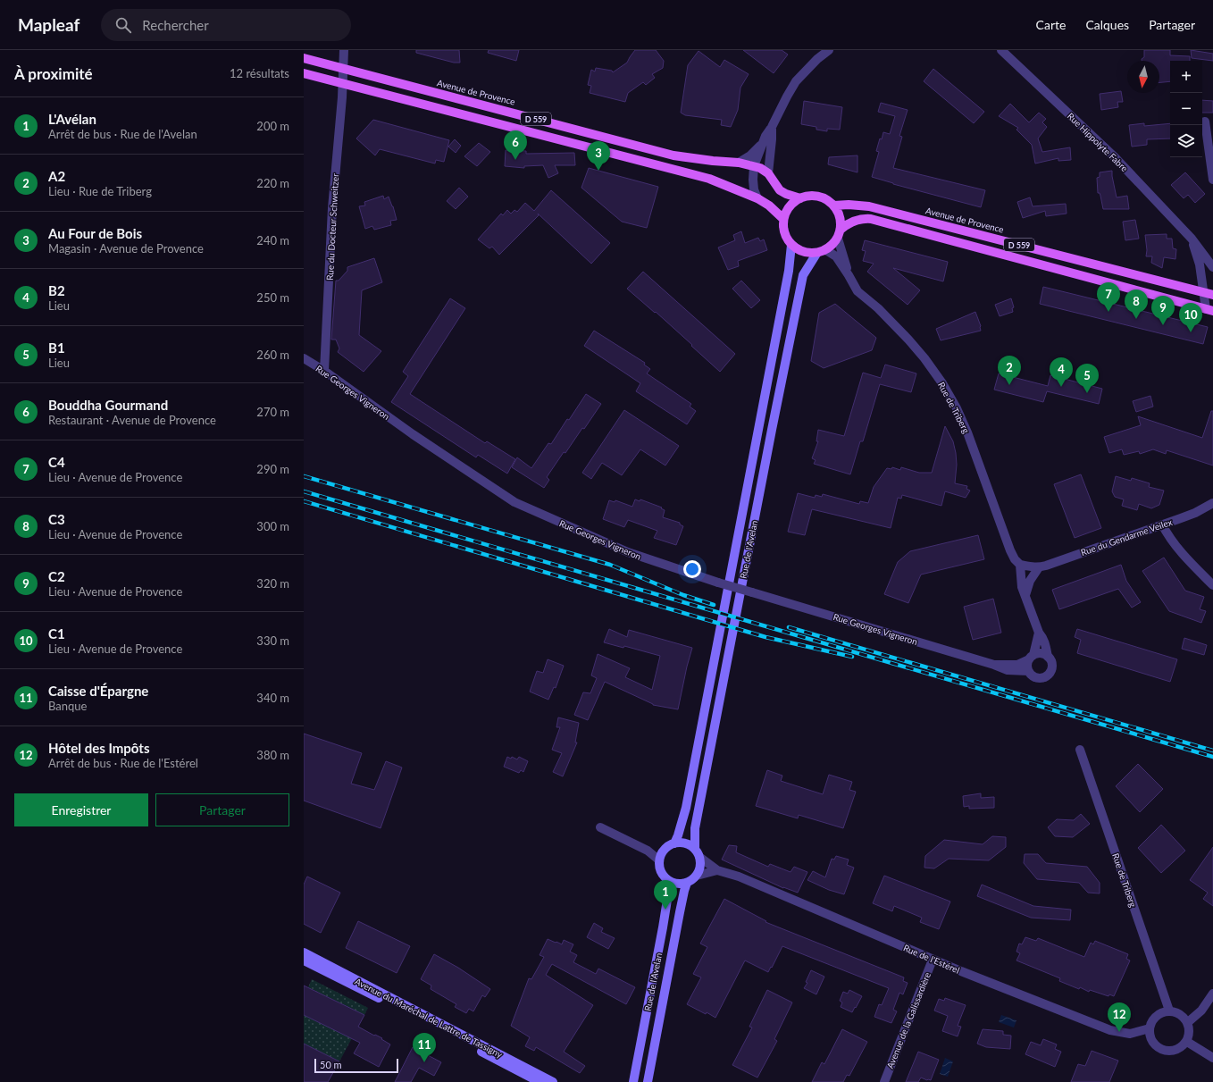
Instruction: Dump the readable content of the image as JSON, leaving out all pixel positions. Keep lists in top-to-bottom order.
{
  "streets": {
    "main road": [
      "Avenue de Provence",
      "D 559",
      "Rue de l'Avelan",
      "Avenue du Maréchal de Lattre de Tassigny"
    ],
    "street": [
      "Rue Hippolyte Fabre",
      "Rue du Docteur Schweitzer",
      "Rue Georges Vigneron",
      "Rue de Triberg",
      "Rue du Gendarme Veilex",
      "Rue de l'Estérel",
      "Avenue de la Galissardière"
    ]
  },
  "crossings": [
    ["Avenue de Provence", "D 559"],
    ["Avenue de Provence", "Rue Hippolyte Fabre"],
    ["Avenue de Provence", "Rue du Docteur Schweitzer"],
    ["Avenue de Provence", "Rue de Triberg"],
    ["Avenue de Provence", "Rue de l'Avelan"],
    ["D 559", "Rue Hippolyte Fabre"],
    ["D 559", "Rue du Docteur Schweitzer"],
    ["D 559", "Rue de Triberg"],
    ["D 559", "Rue de l'Avelan"],
    ["Rue du Docteur Schweitzer", "Rue Georges Vigneron"],
    ["Rue Georges Vigneron", "Rue de Triberg"],
    ["Rue de Triberg", "Rue de l'Avelan"],
    ["Rue de Triberg", "Rue de l'Estérel"],
    ["Rue de l'Avelan", "Rue de l'Estérel"],
    ["Rue de l'Estérel", "Avenue de la Galissardière"]
  ],
  "scale_bar": "50 m",
  "north": "bottom",
  "page": {
    "header": "Mapleaf",
    "search": "Rechercher",
    "nav": ["Carte", "Calques", "Partager"],
    "heading": ["À proximité", "12 résultats"],
    "map_buttons": ["+", "−"],
    "list": [
      {
        "mark": "1",
        "name": "L'Avélan",
        "note": "Arrêt de bus · Rue de l'Avelan",
        "value": "200 m"
      },
      {
        "mark": "2",
        "name": "A2",
        "note": "Lieu · Rue de Triberg",
        "value": "220 m"
      },
      {
        "mark": "3",
        "name": "Au Four de Bois",
        "note": "Magasin · Avenue de Provence",
        "value": "240 m"
      },
      {
        "mark": "4",
        "name": "B2",
        "note": "Lieu",
        "value": "250 m"
      },
      {
        "mark": "5",
        "name": "B1",
        "note": "Lieu",
        "value": "260 m"
      },
      {
        "mark": "6",
        "name": "Bouddha Gourmand",
        "note": "Restaurant · Avenue de Provence",
        "value": "270 m"
      },
      {
        "mark": "7",
        "name": "C4",
        "note": "Lieu · Avenue de Provence",
        "value": "290 m"
      },
      {
        "mark": "8",
        "name": "C3",
        "note": "Lieu · Avenue de Provence",
        "value": "300 m"
      },
      {
        "mark": "9",
        "name": "C2",
        "note": "Lieu · Avenue de Provence",
        "value": "320 m"
      },
      {
        "mark": "10",
        "name": "C1",
        "note": "Lieu · Avenue de Provence",
        "value": "330 m"
      },
      {
        "mark": "11",
        "name": "Caisse d'Épargne",
        "note": "Banque",
        "value": "340 m"
      },
      {
        "mark": "12",
        "name": "Hôtel des Impôts",
        "note": "Arrêt de bus · Rue de l'Estérel",
        "value": "380 m"
      }
    ],
    "pins": [
      "6",
      "3",
      "7",
      "8",
      "9",
      "10",
      "2",
      "4",
      "5",
      "1",
      "12",
      "11"
    ],
    "buttons": ["Enregistrer", "Partager"],
    "scale": "50 m"
  }
}
